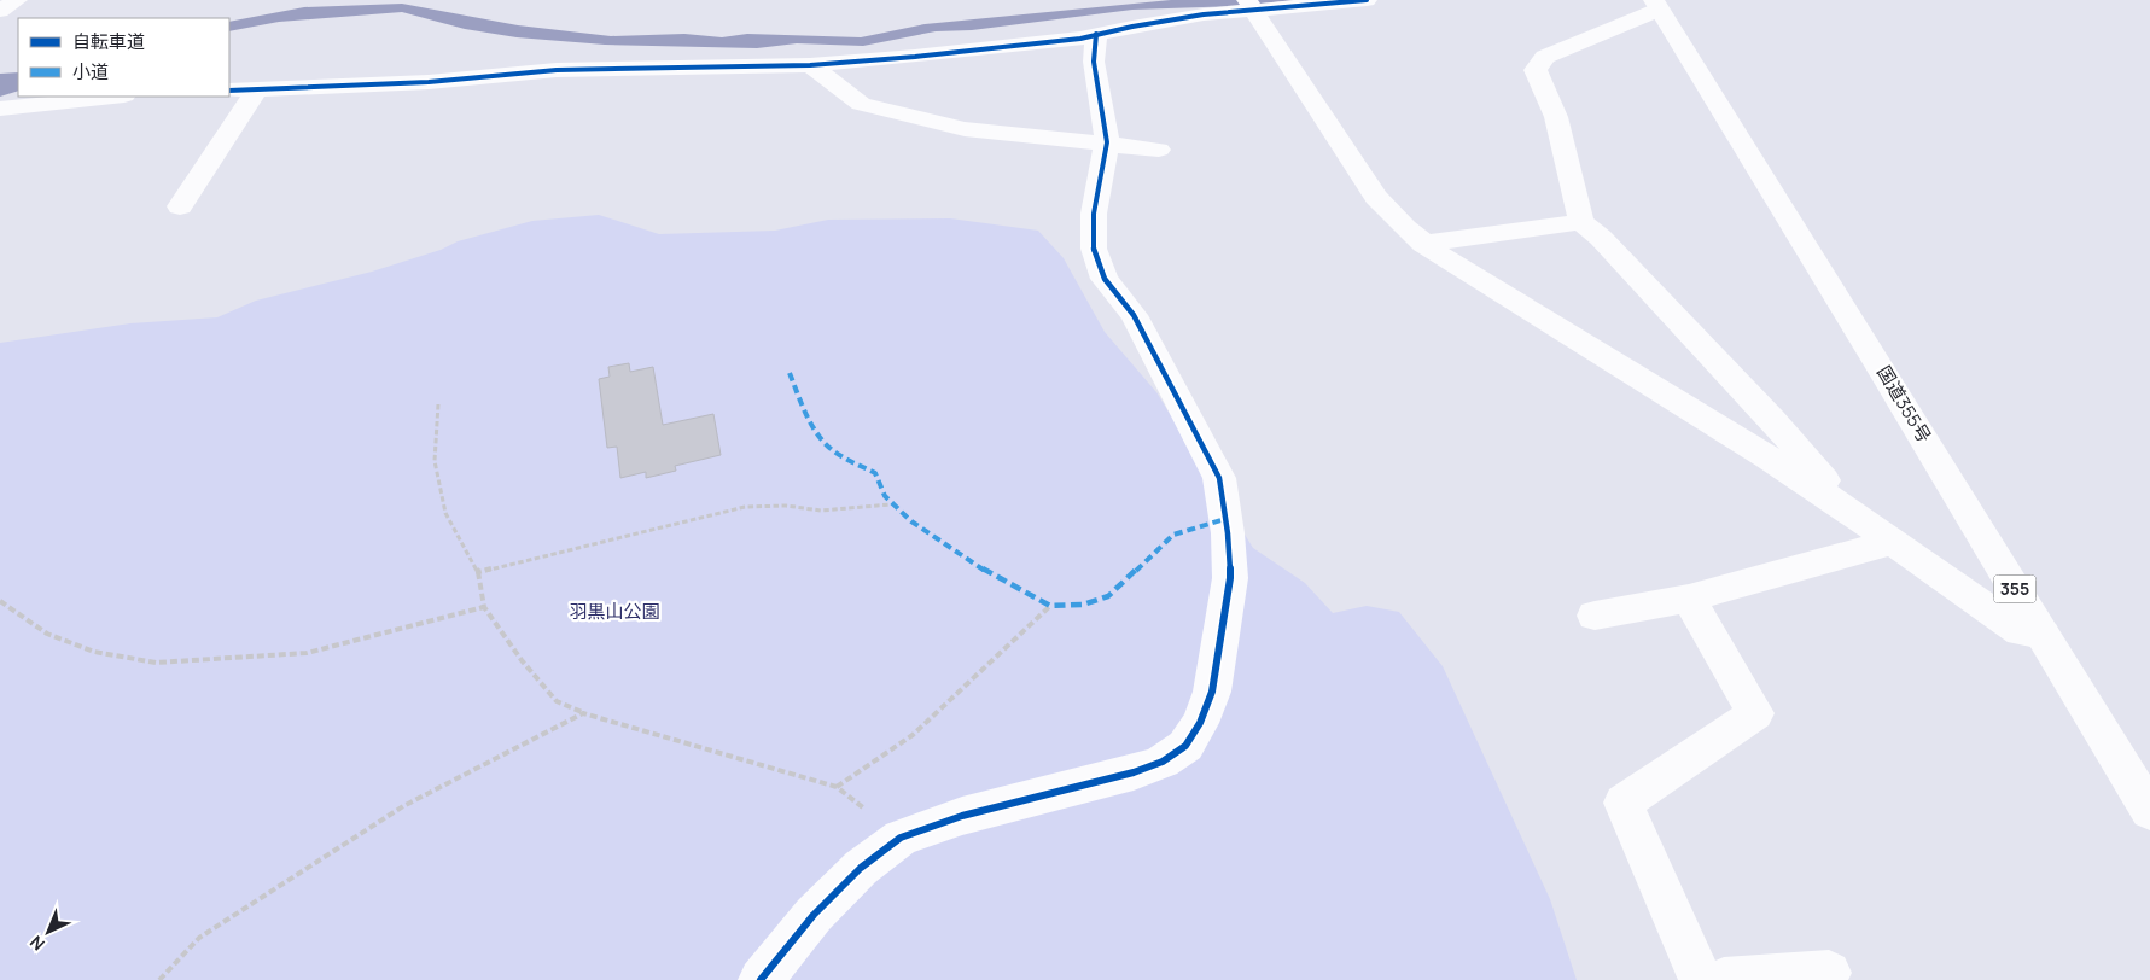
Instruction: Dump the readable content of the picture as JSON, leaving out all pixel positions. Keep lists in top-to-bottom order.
{
  "streets": {
    "main road": ["国道355号", "355"]
  },
  "parks": ["羽黒山公園"],
  "legend": ["自転車道", "小道"],
  "north": "bottom left"
}
